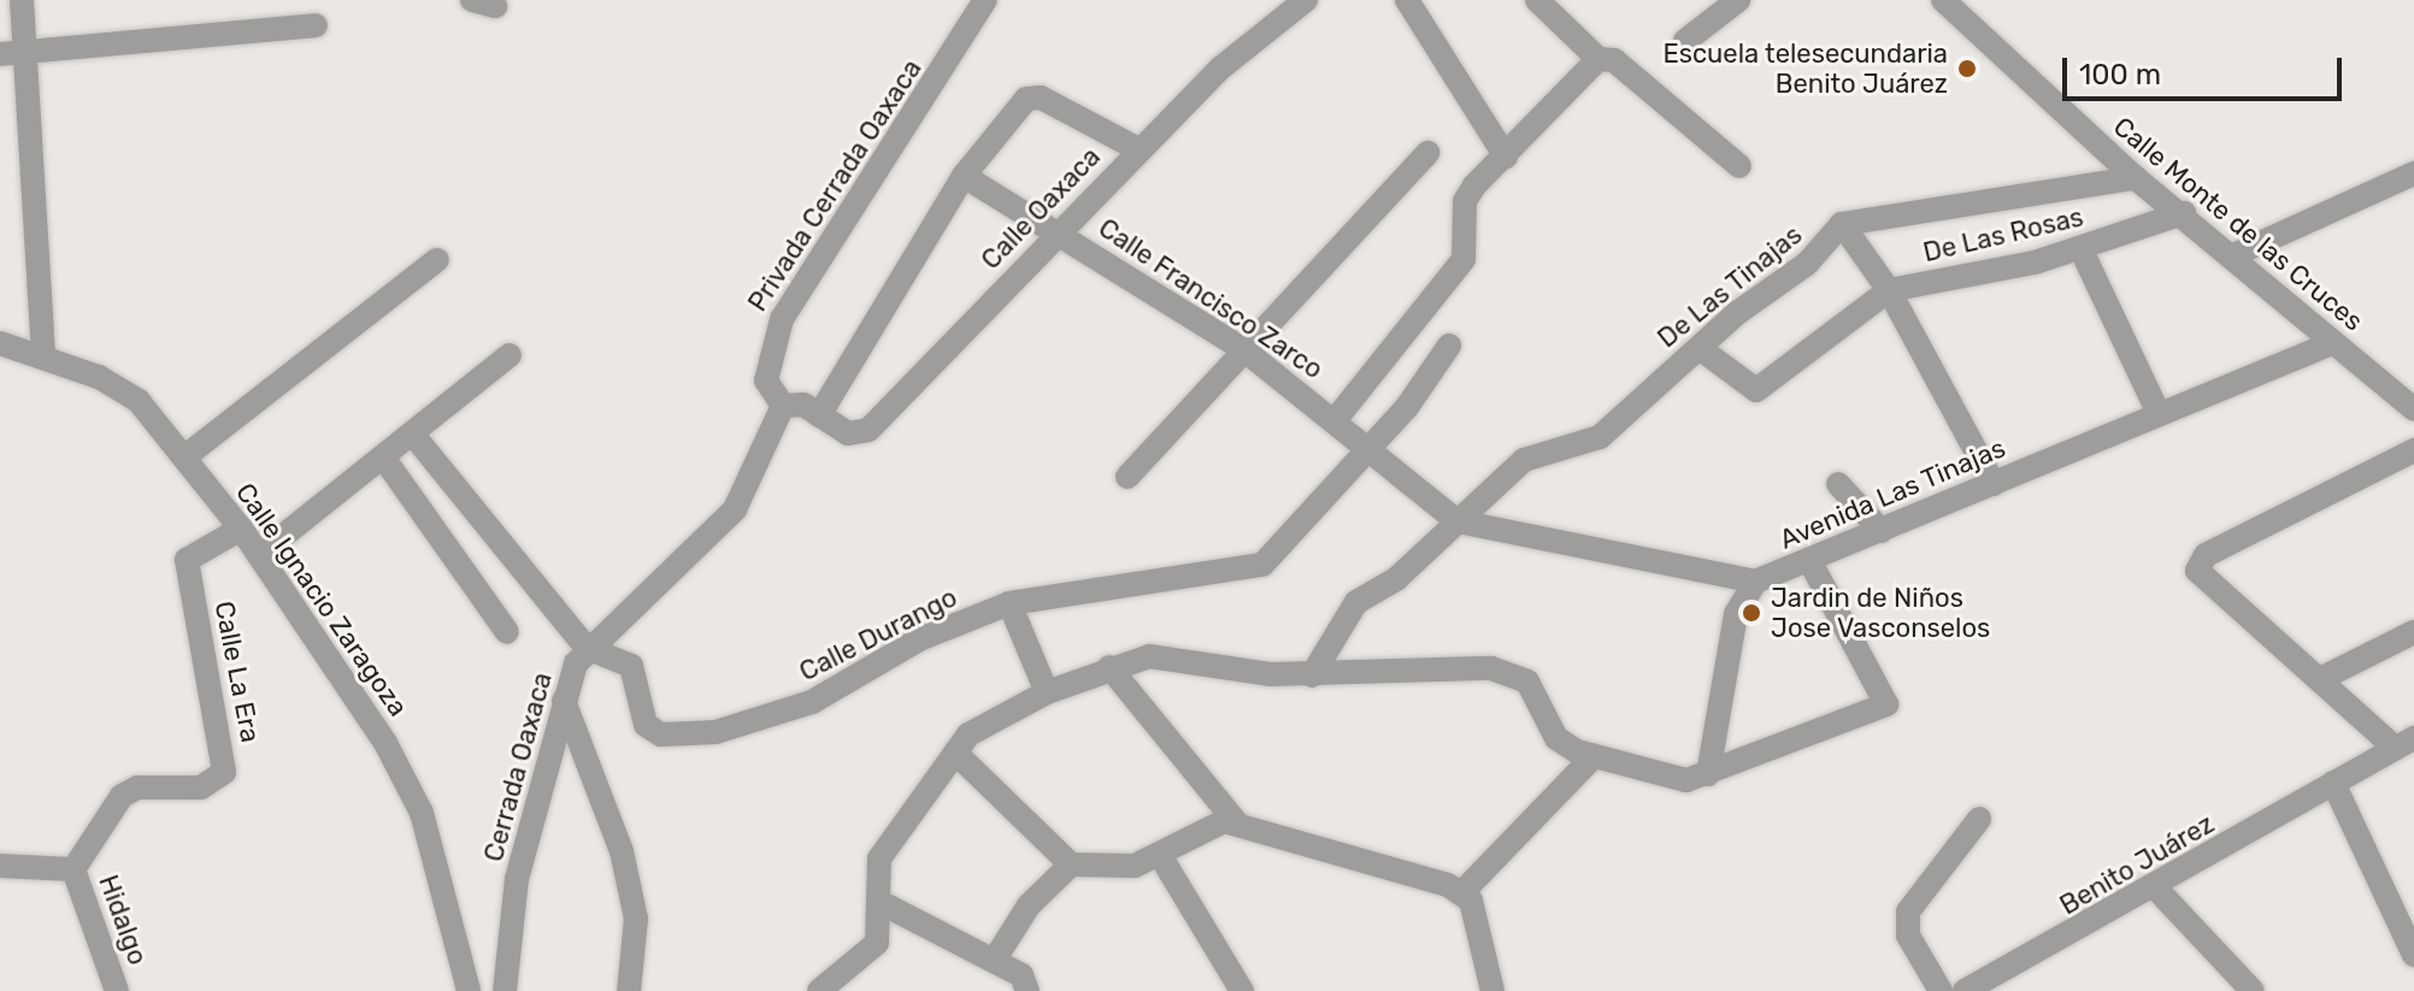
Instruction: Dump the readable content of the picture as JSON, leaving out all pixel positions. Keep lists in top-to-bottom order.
{
  "streets": {
    "street": [
      "Privada Cerrada Oaxaca",
      "Calle Oaxaca",
      "Calle Monte de las Cruces",
      "De Las Rosas",
      "De Las Tinajas",
      "Calle Francisco Zarco",
      "Avenida Las Tinajas",
      "Calle Ignacio Zaragoza",
      "Calle Durango",
      "Calle La Era",
      "Cerrada Oaxaca",
      "Benito Juárez",
      "Hidalgo"
    ]
  },
  "crossings": [
    ["Privada Cerrada Oaxaca", "Calle Oaxaca"],
    ["Privada Cerrada Oaxaca", "Cerrada Oaxaca"],
    ["Calle Oaxaca", "Calle Francisco Zarco"],
    ["Calle Oaxaca", "Cerrada Oaxaca"],
    ["Calle Monte de las Cruces", "De Las Rosas"],
    ["Calle Monte de las Cruces", "De Las Tinajas"],
    ["Calle Monte de las Cruces", "Avenida Las Tinajas"],
    ["De Las Tinajas", "Calle Francisco Zarco"],
    ["Calle Francisco Zarco", "Calle Durango"],
    ["Calle Ignacio Zaragoza", "Calle La Era"],
    ["Calle Durango", "Cerrada Oaxaca"],
    ["Calle La Era", "Hidalgo"]
  ],
  "places": ["Escuela telesecundaria Benito Juárez", "Jardin de Niños Jose Vasconselos"],
  "scale_bar": "100 m"
}
